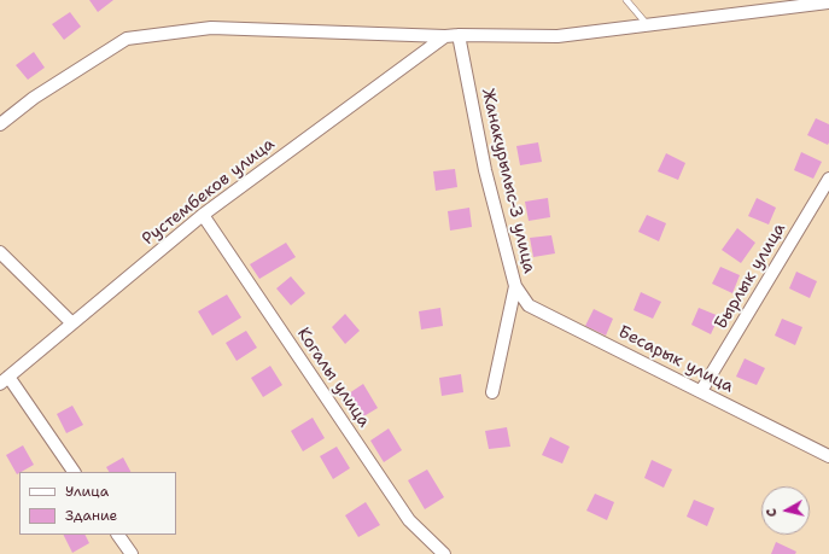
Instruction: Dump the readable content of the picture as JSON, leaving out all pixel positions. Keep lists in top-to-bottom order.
{
  "streets": {
    "street": [
      "Жанакурылыс-3 улица",
      "Рустембеков улица",
      "Бырлык улица",
      "Бесарык улица",
      "Когалы улица"
    ]
  },
  "crossings": [
    ["Жанакурылыс-3 улица", "Рустембеков улица"],
    ["Жанакурылыс-3 улица", "Бесарык улица"],
    ["Рустембеков улица", "Когалы улица"],
    ["Бырлык улица", "Бесарык улица"]
  ],
  "legend": ["Улица", "Здание"],
  "north": "left"
}
